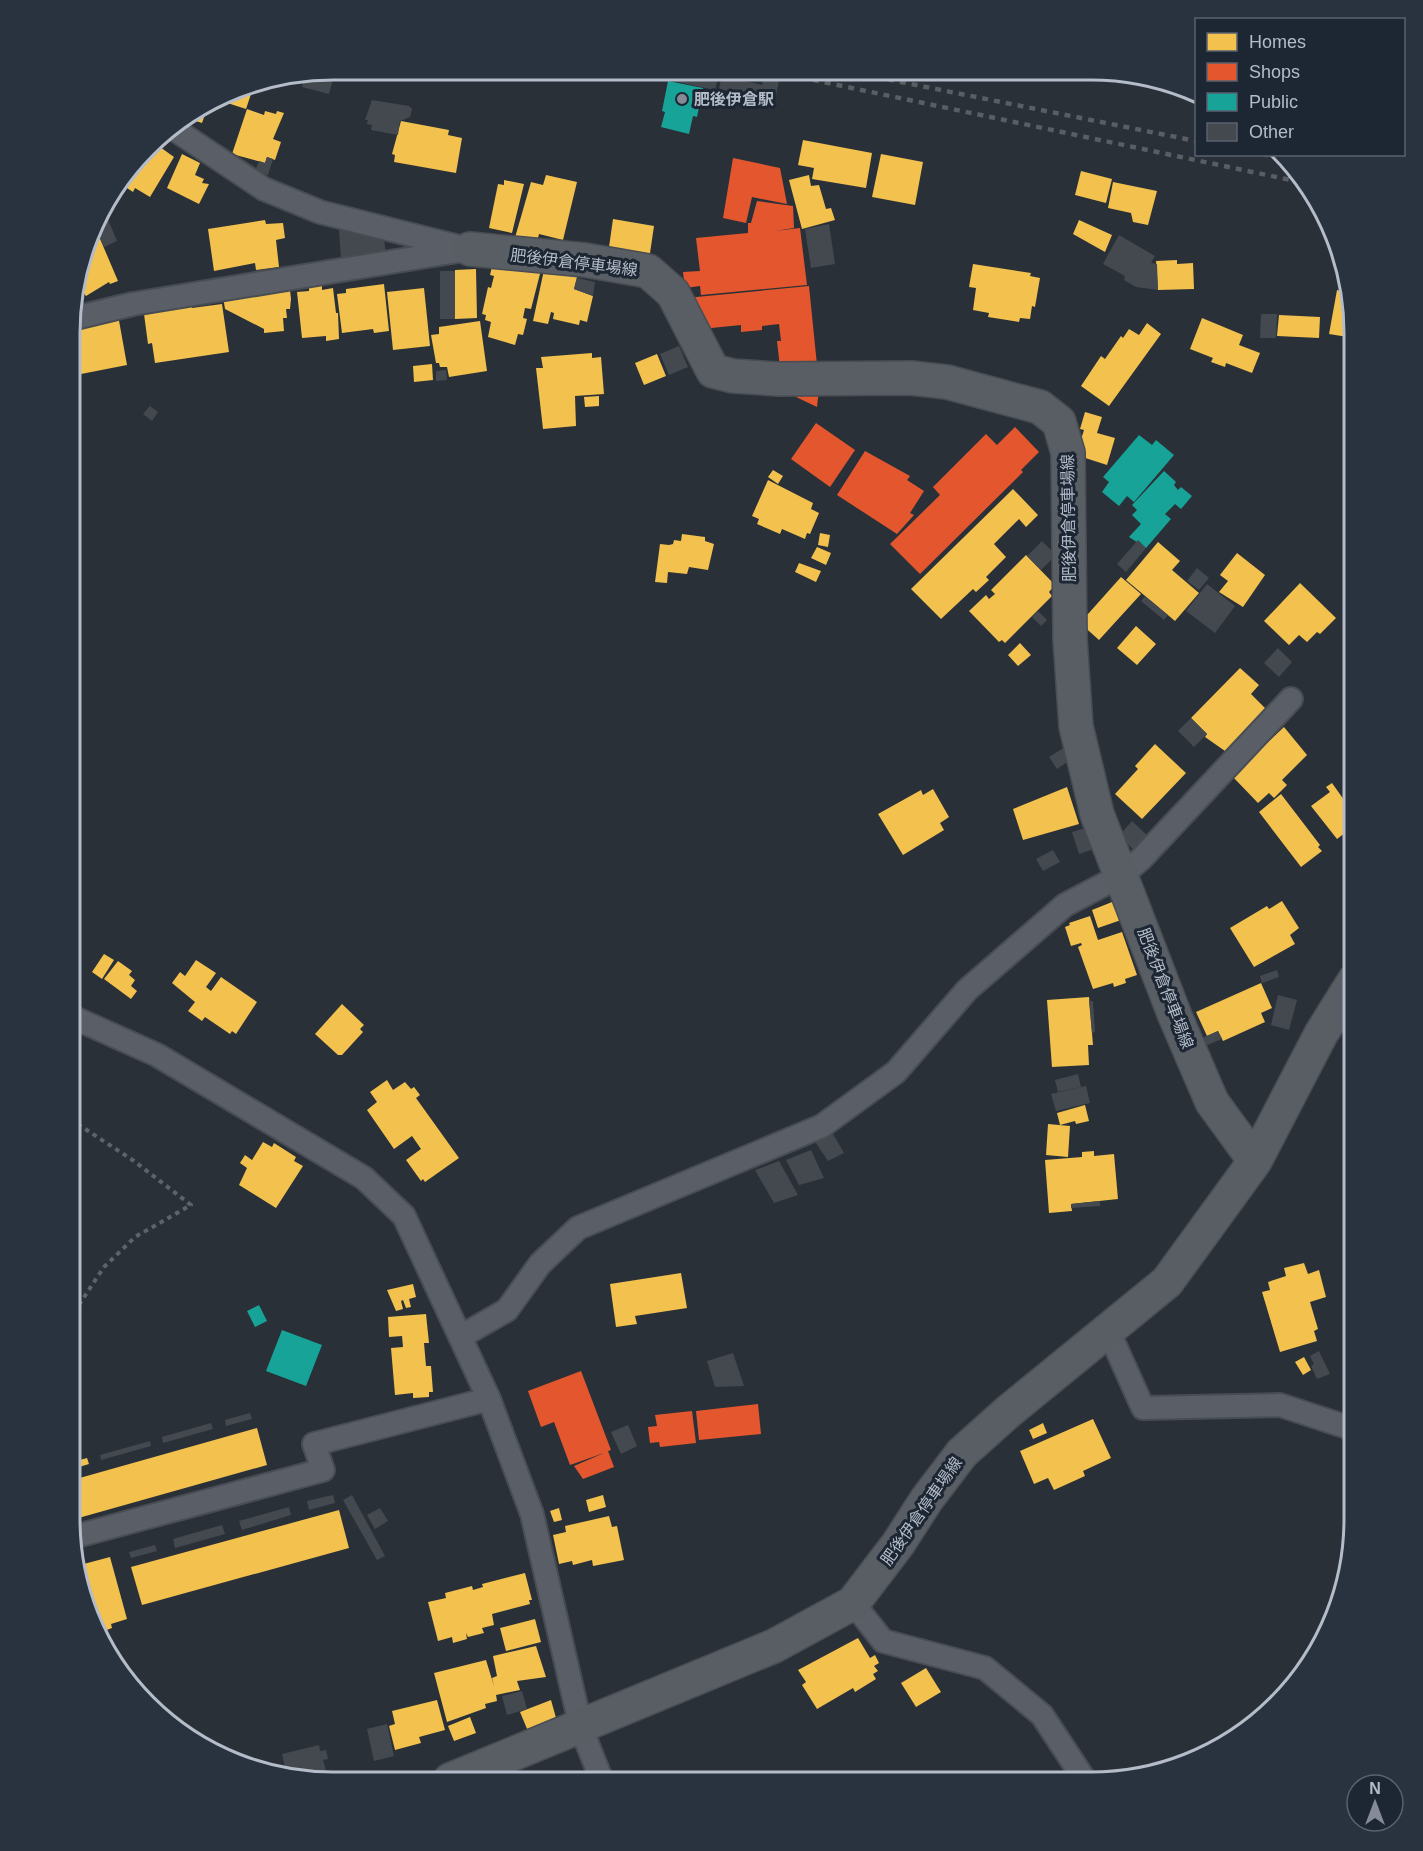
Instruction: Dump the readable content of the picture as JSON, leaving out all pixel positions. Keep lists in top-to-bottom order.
{
  "streets": {
    "main road": ["肥後伊倉停車場線"]
  },
  "places": ["肥後伊倉駅"],
  "legend": [
    "Homes",
    "Shops",
    "Public",
    "Other"
  ],
  "north": "top"
}
